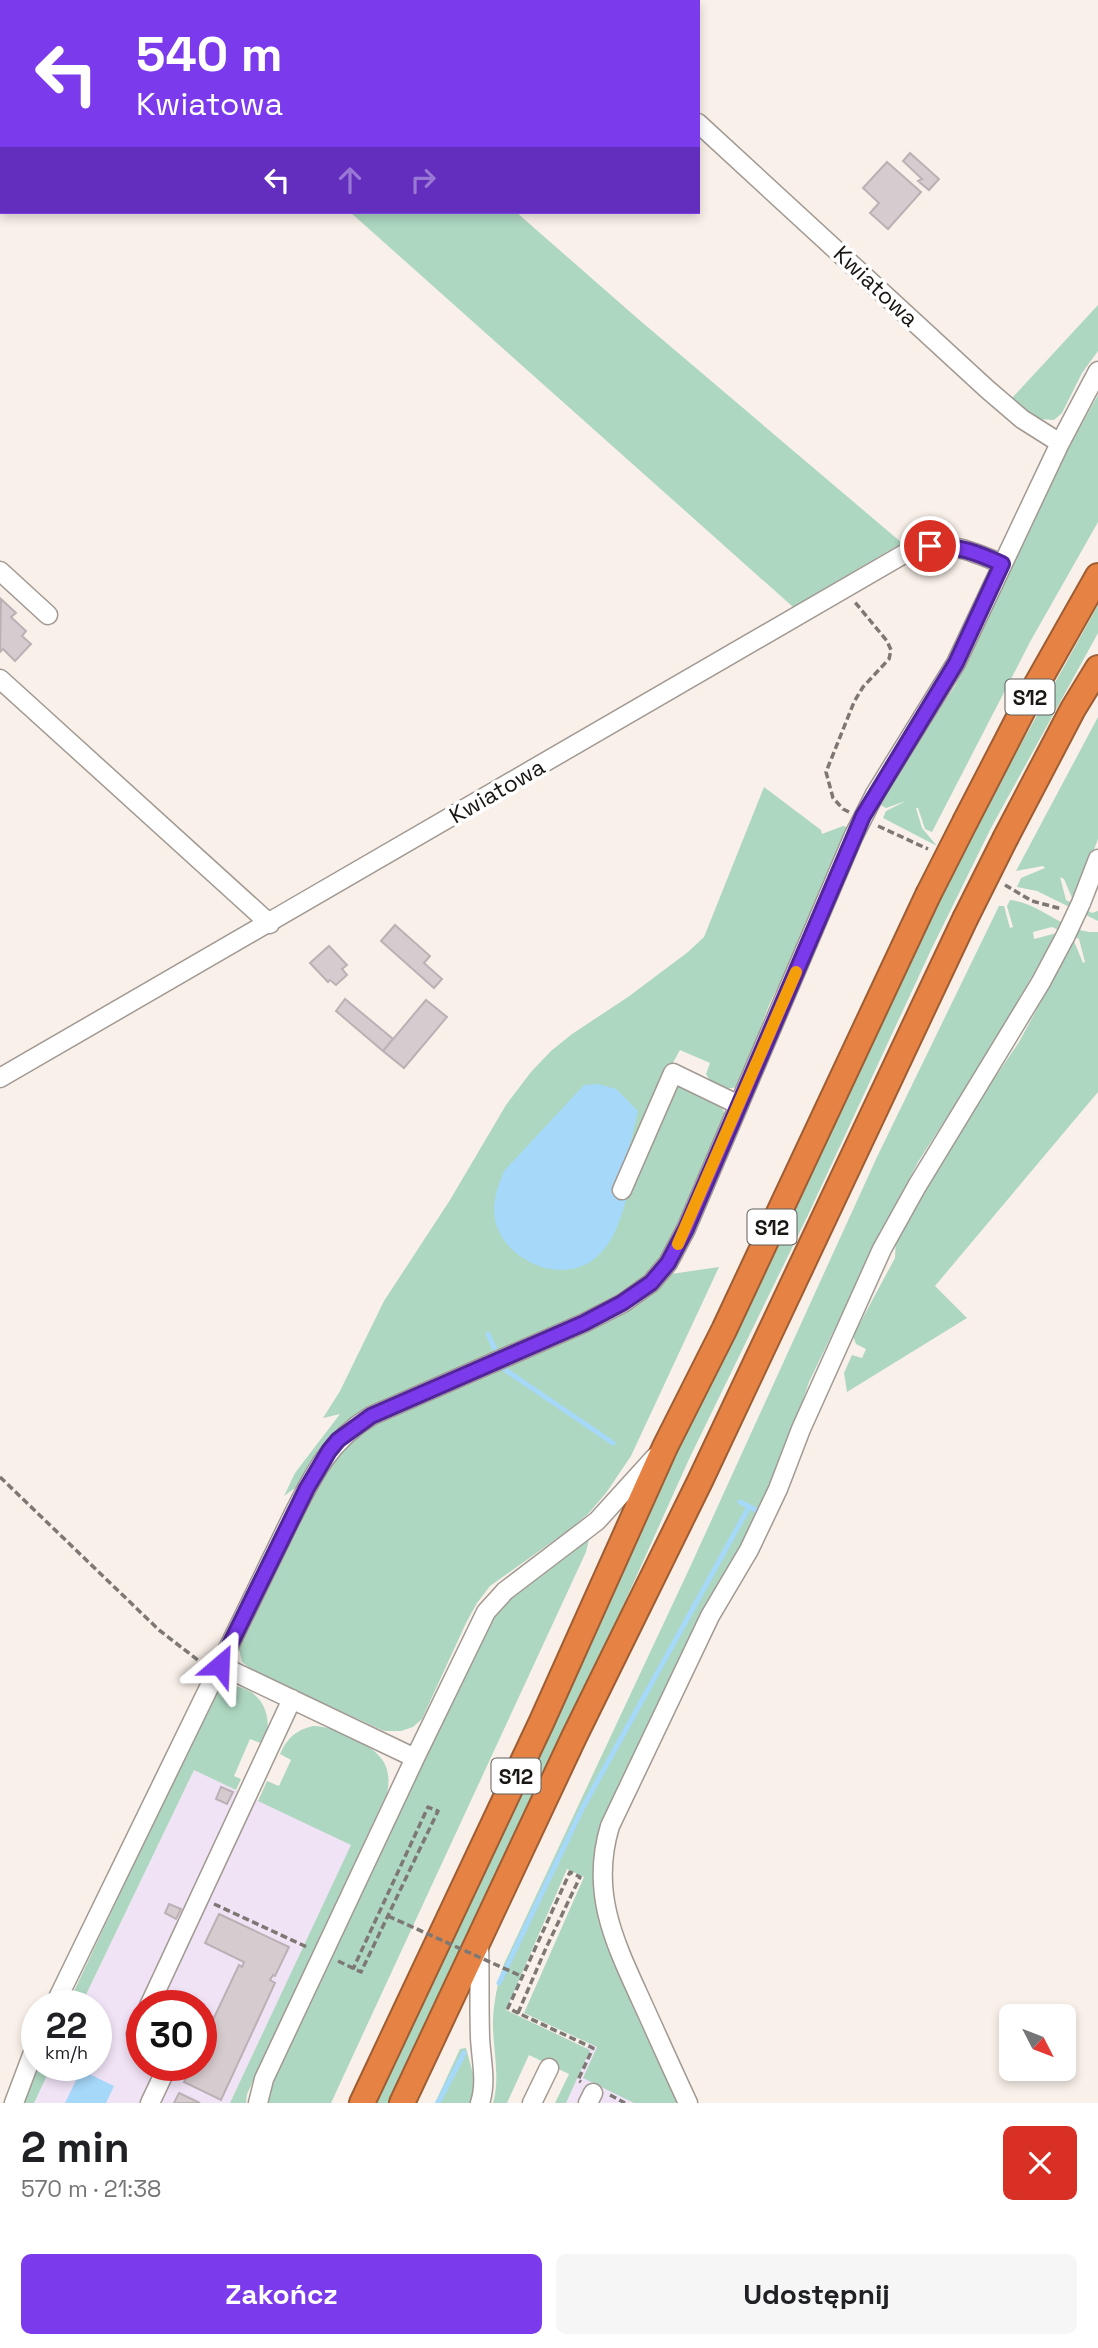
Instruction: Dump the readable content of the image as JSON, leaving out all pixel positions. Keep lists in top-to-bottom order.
{
  "streets": {
    "highway": ["S12"],
    "street": ["Kwiatowa"]
  },
  "north": "bottom right",
  "page": {
    "turn": ["540 m", "Kwiatowa"],
    "speed": "22 km/h",
    "limit": "30",
    "heading": ["2 min", "570 m · 21:38"],
    "buttons": ["Zakończ", "Udostępnij"]
  }
}
